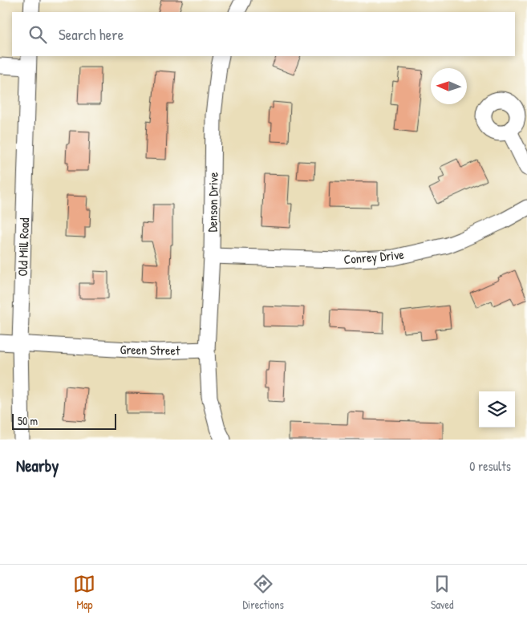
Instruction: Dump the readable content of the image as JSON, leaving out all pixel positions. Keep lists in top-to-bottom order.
{
  "streets": {
    "street": [
      "Denson Drive",
      "Old Mill Road",
      "Conrey Drive",
      "Green Street"
    ]
  },
  "crossings": [
    ["Denson Drive", "Conrey Drive"],
    ["Denson Drive", "Green Street"],
    ["Old Mill Road", "Green Street"]
  ],
  "scale_bar": "50 m",
  "north": "left",
  "page": {
    "search": "Search here",
    "scale": "50 m",
    "heading": ["Nearby", "0 results"],
    "nav": ["Map", "Directions", "Saved"]
  }
}
